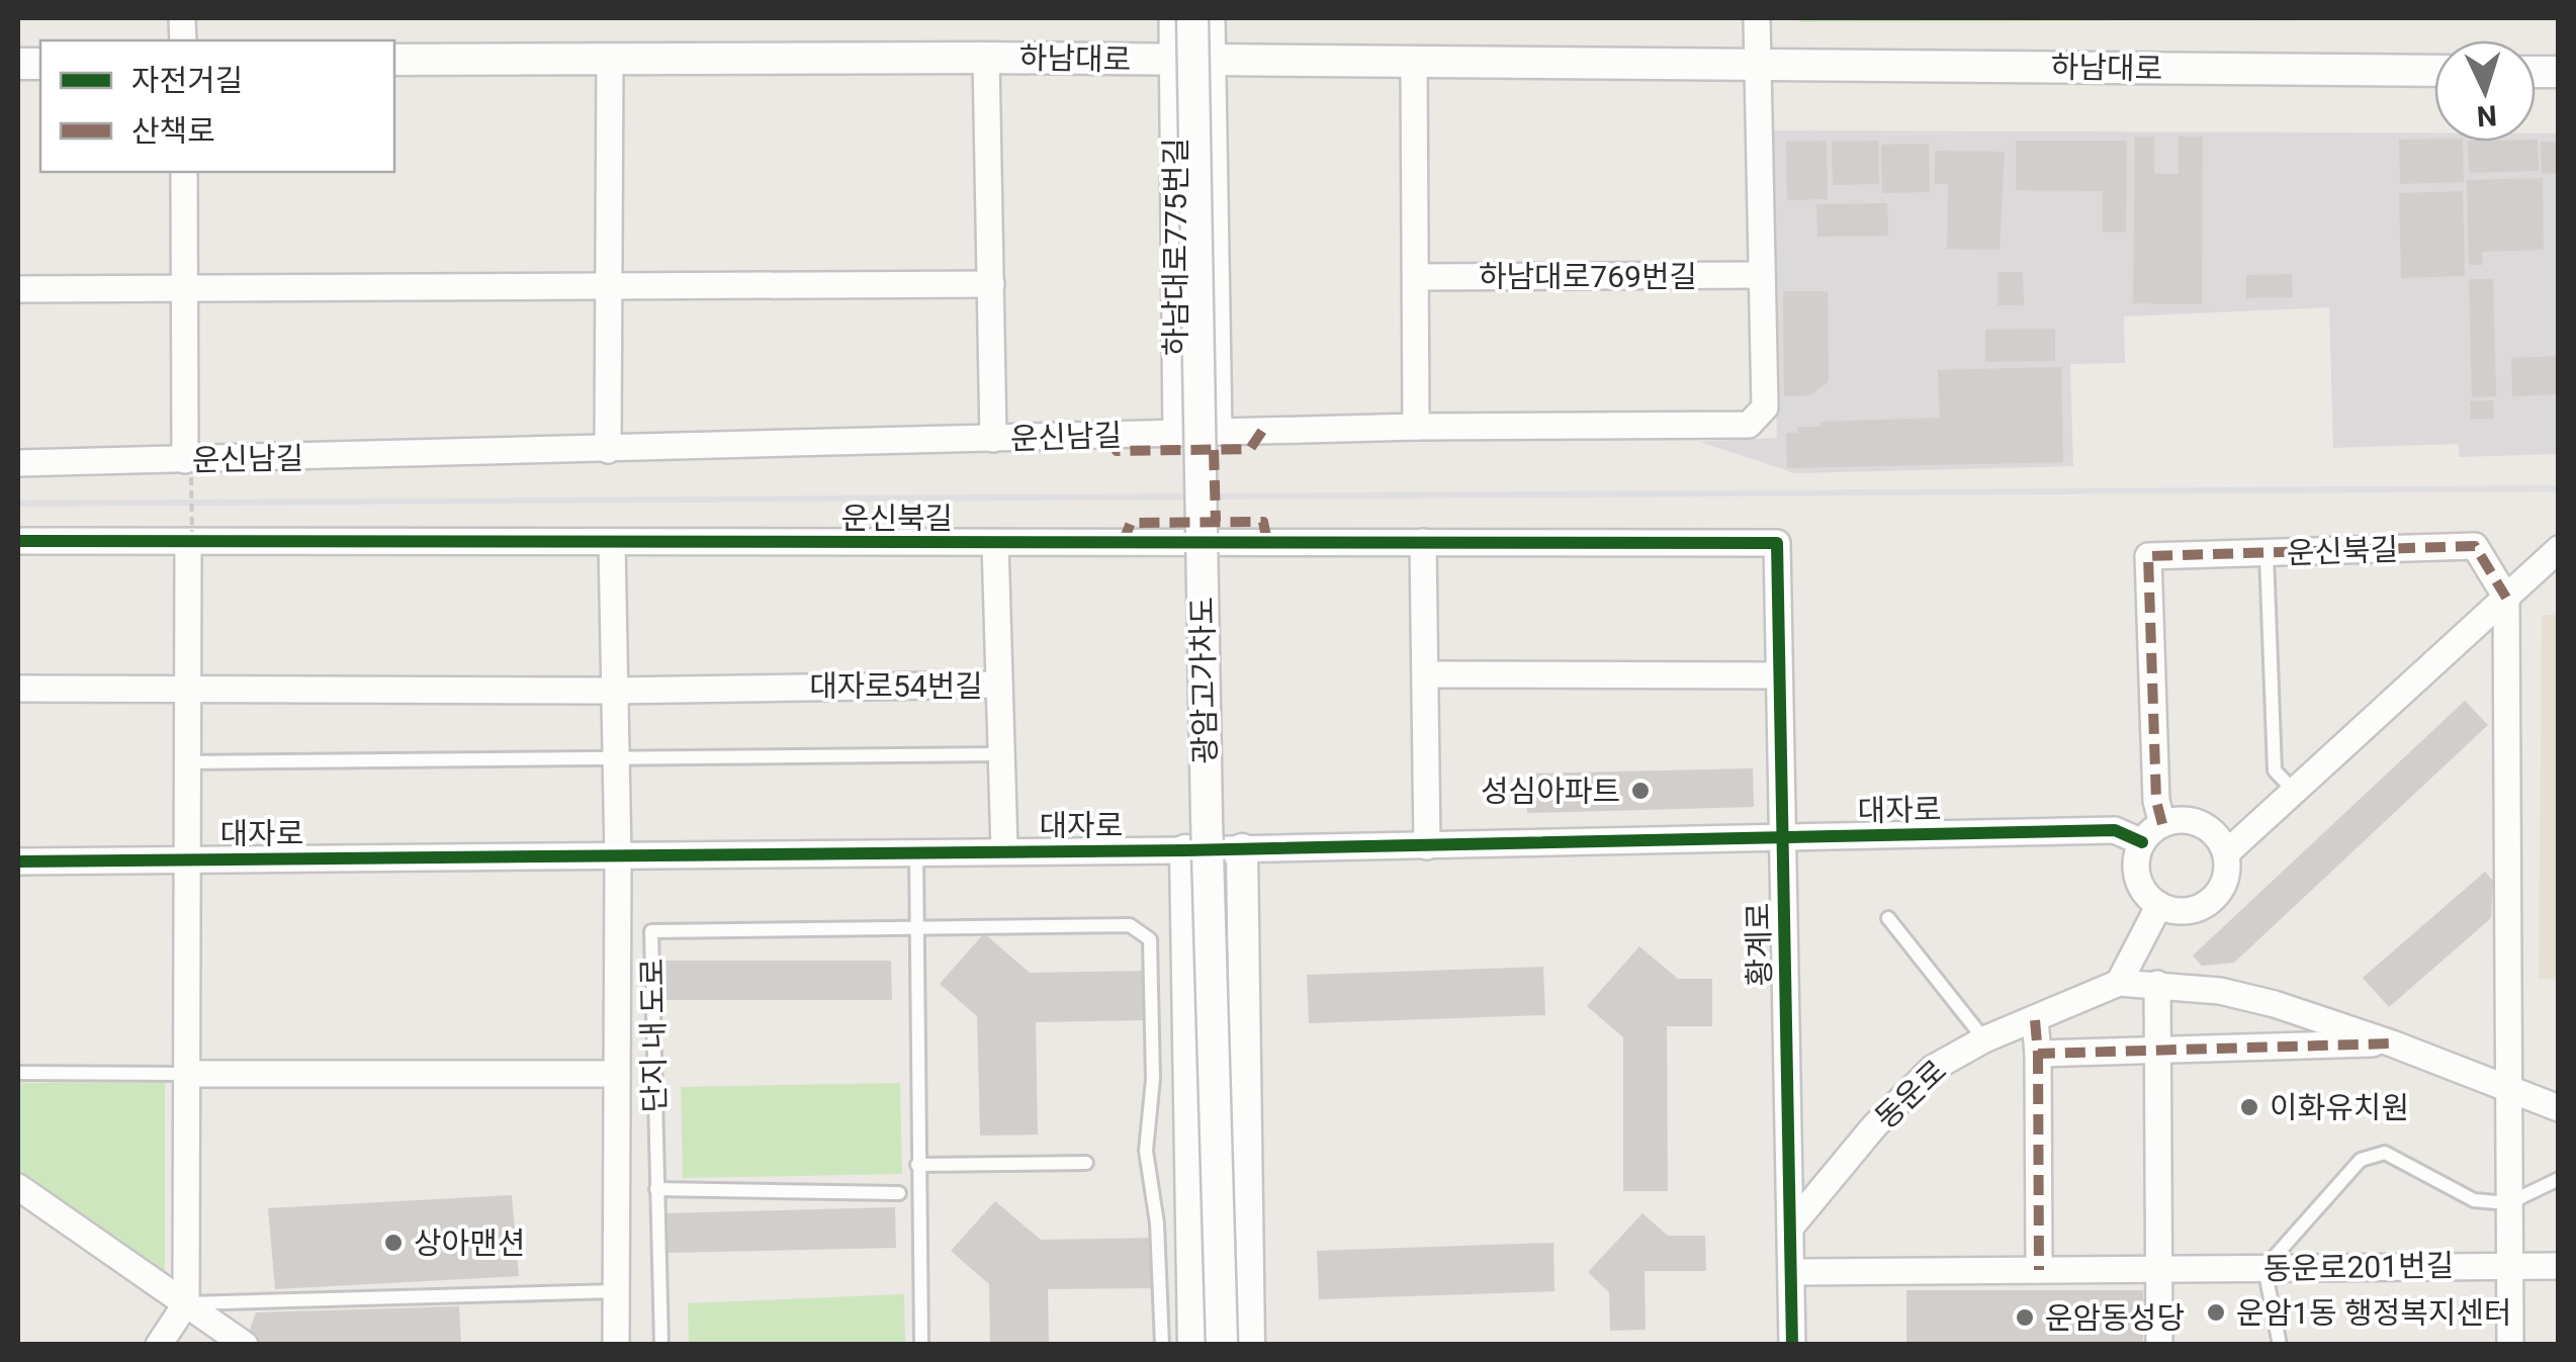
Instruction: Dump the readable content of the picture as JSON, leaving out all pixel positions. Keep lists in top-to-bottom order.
{
  "streets": {
    "street": [
      "하남대로",
      "하남대로775번길",
      "하남대로769번길",
      "운신남길",
      "운신북길",
      "광암고가차도",
      "대자로54번길",
      "대자로",
      "황계로",
      "동운로",
      "동운로201번길"
    ],
    "lane": ["단지 내 도로"]
  },
  "crossings": [
    ["하남대로", "하남대로775번길"],
    ["하남대로", "운신남길"],
    ["하남대로775번길", "운신남길"],
    ["하남대로769번길", "운신남길"],
    ["운신북길", "대자로54번길"],
    ["운신북길", "대자로"],
    ["운신북길", "황계로"],
    ["대자로54번길", "대자로"],
    ["대자로", "황계로"],
    ["황계로", "동운로"],
    ["황계로", "동운로201번길"]
  ],
  "places": [
    "성심아파트",
    "이화유치원",
    "상아맨션",
    "운암1동 행정복지센터",
    "운암동성당"
  ],
  "legend": ["자전거길", "산책로"],
  "north": "bottom"
}
